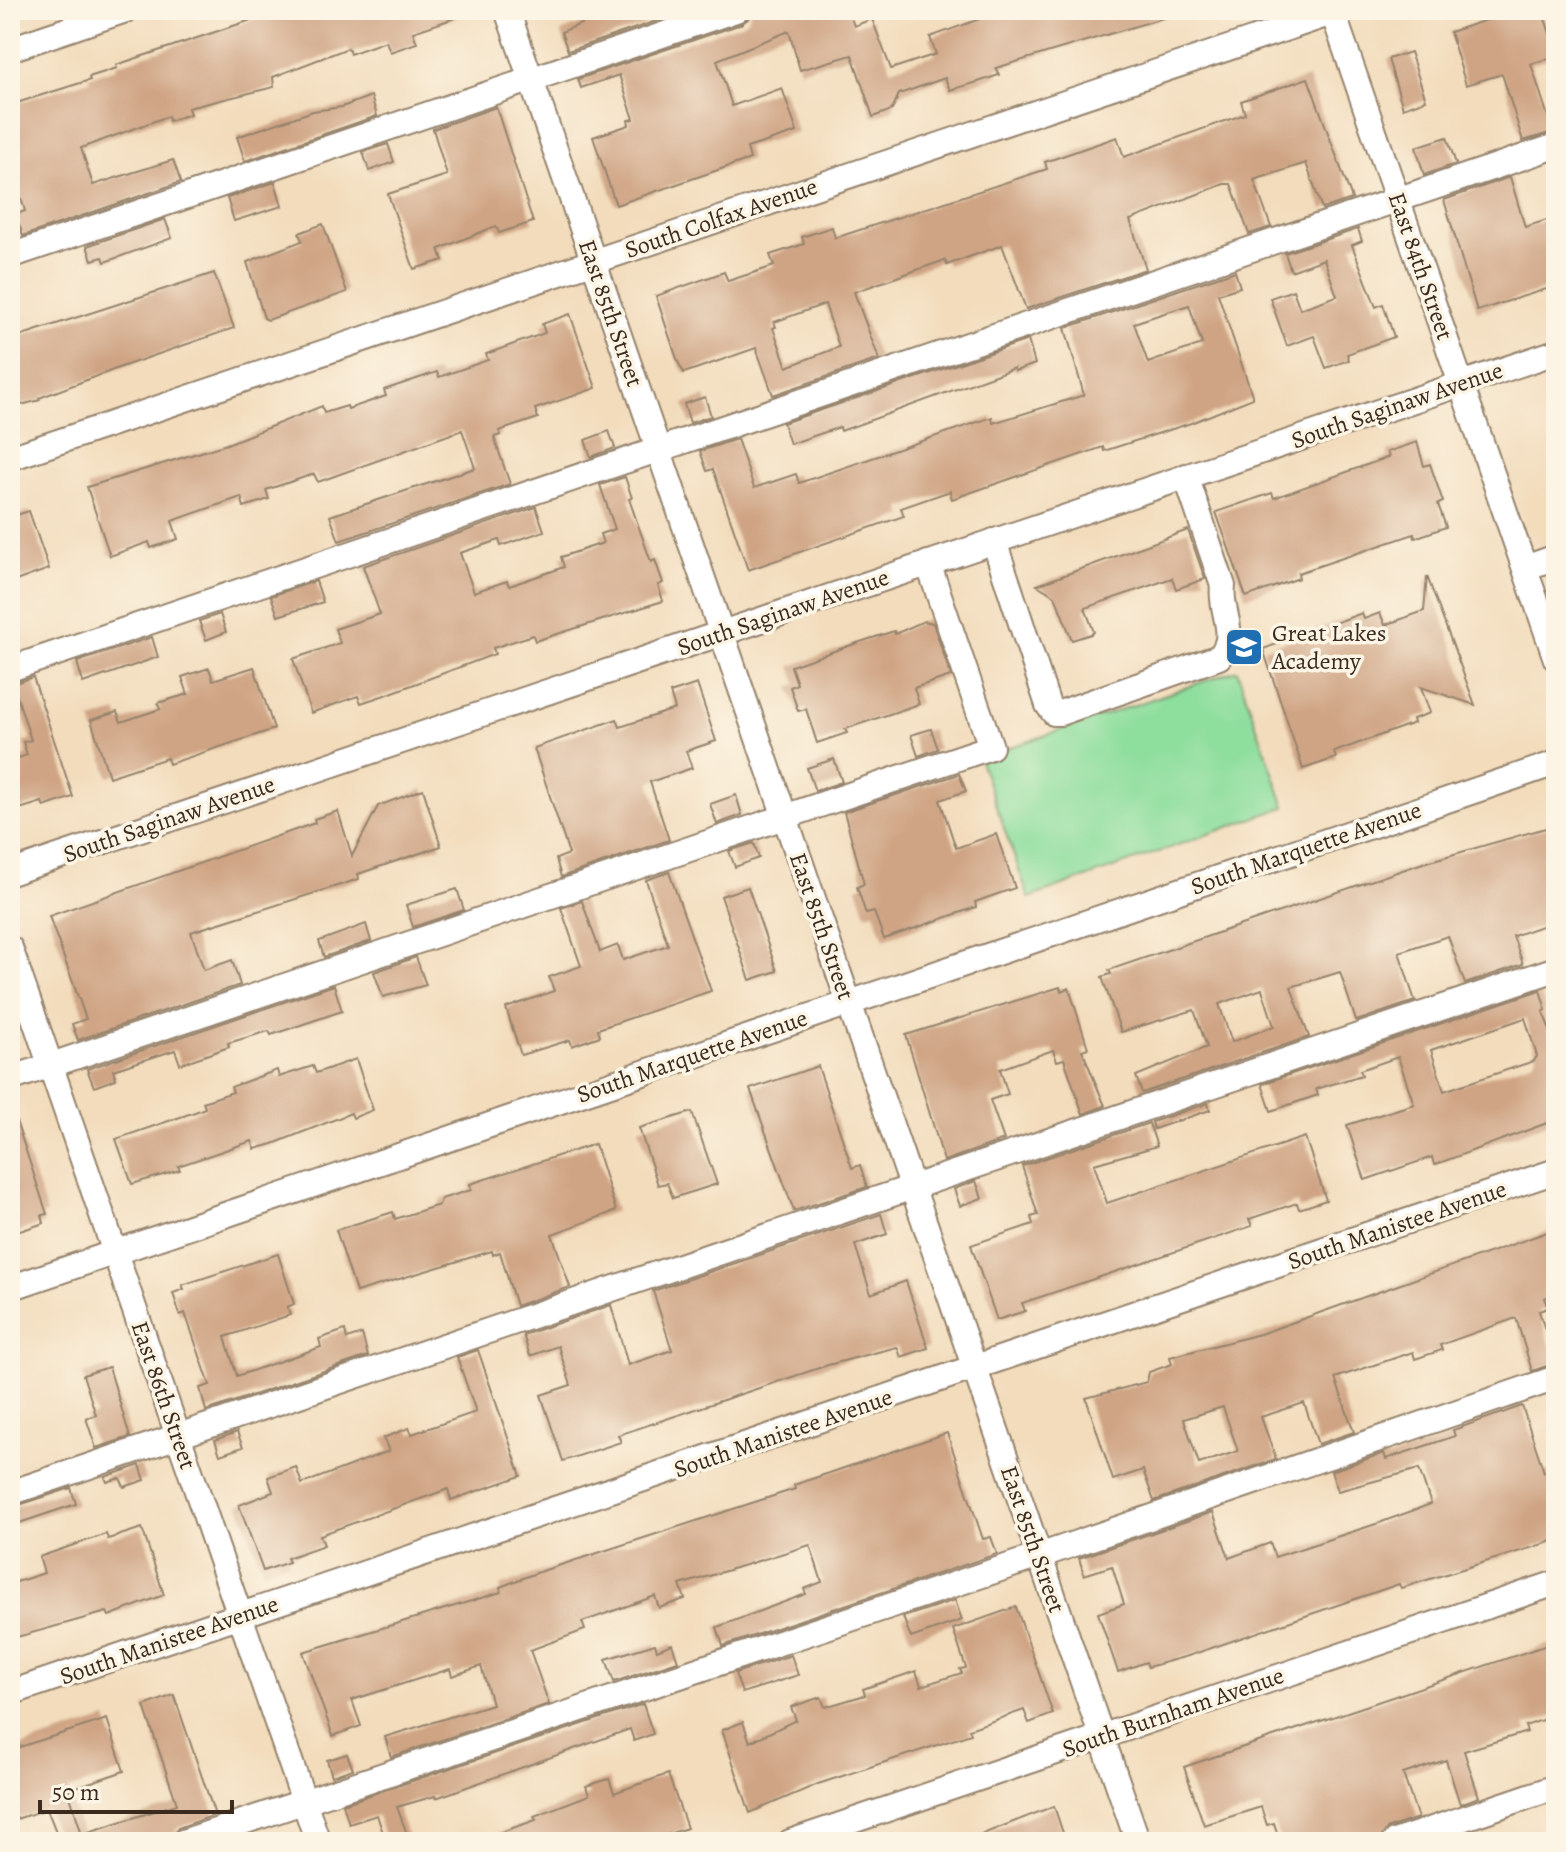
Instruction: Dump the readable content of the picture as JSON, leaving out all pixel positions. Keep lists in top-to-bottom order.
{
  "streets": {
    "street": [
      "South Colfax Avenue",
      "East 84th Street",
      "East 85th Street",
      "South Saginaw Avenue",
      "South Marquette Avenue",
      "South Manistee Avenue",
      "East 86th Street",
      "South Burnham Avenue"
    ]
  },
  "crossings": [
    ["South Colfax Avenue", "East 84th Street"],
    ["South Colfax Avenue", "East 85th Street"],
    ["East 84th Street", "South Saginaw Avenue"],
    ["East 85th Street", "South Saginaw Avenue"],
    ["East 85th Street", "South Marquette Avenue"],
    ["East 85th Street", "South Manistee Avenue"],
    ["East 85th Street", "South Burnham Avenue"],
    ["South Marquette Avenue", "East 86th Street"],
    ["South Manistee Avenue", "East 86th Street"]
  ],
  "places": {
    "school or university": ["Great Lakes Academy"]
  },
  "scale_bar": "50 m"
}
